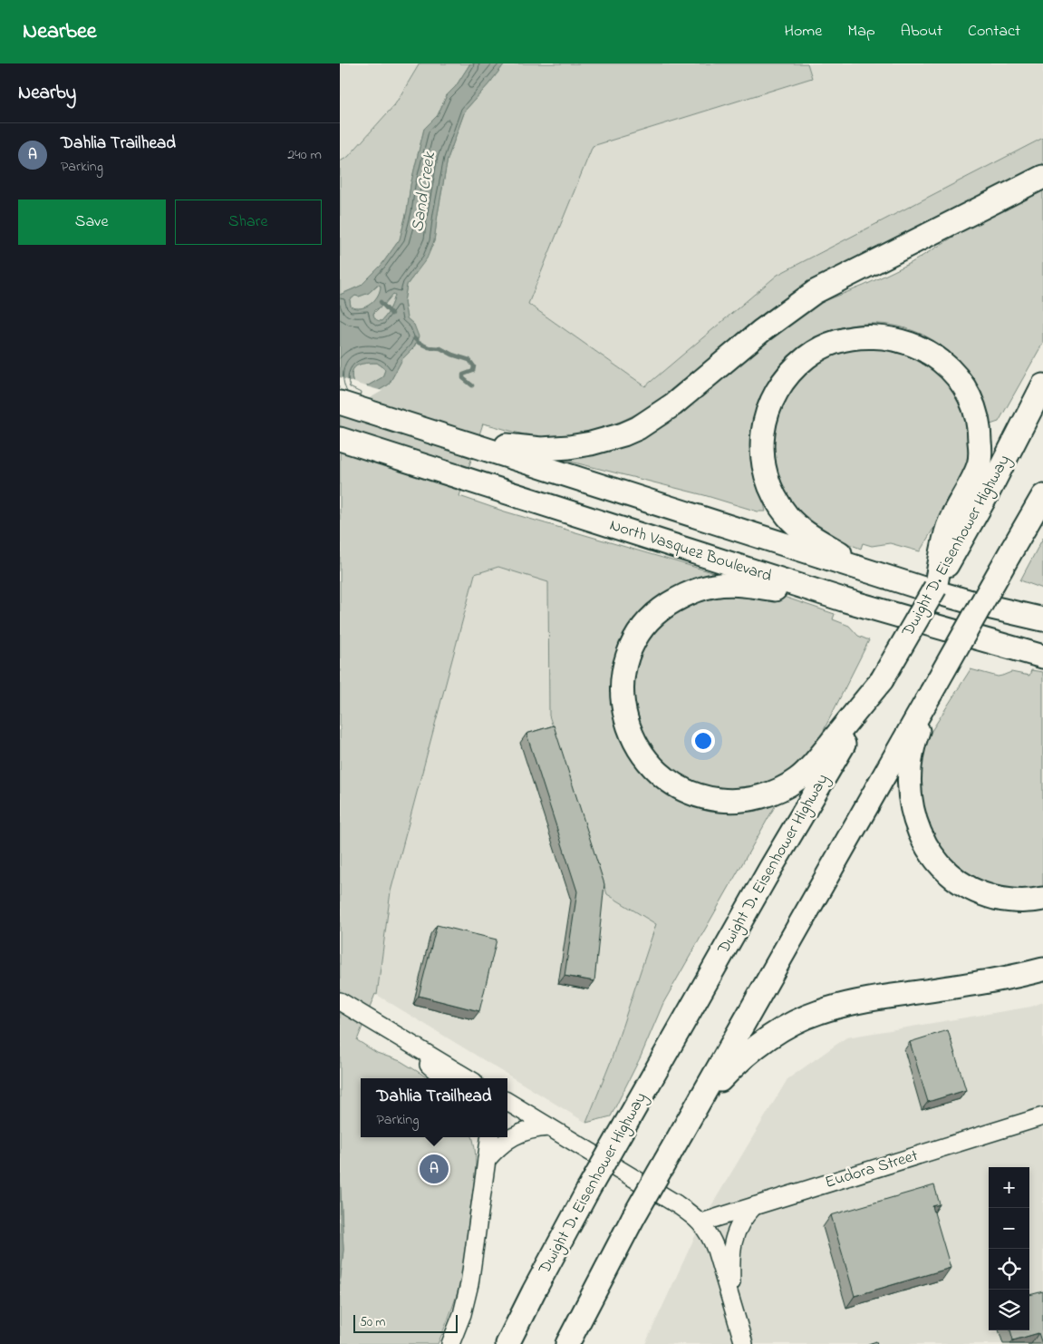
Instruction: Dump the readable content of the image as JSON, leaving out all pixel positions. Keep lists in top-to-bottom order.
{
  "streets": {
    "highway": ["Dwight D. Eisenhower Highway", "North Vasquez Boulevard"],
    "main road": ["Eudora Street"]
  },
  "water": ["Sand Creek"],
  "scale_bar": "50 m",
  "page": {
    "header": "Nearbee",
    "nav": [
      "Home",
      "Map",
      "About",
      "Contact"
    ],
    "heading": "Nearby",
    "list": [
      {
        "mark": "A",
        "name": "Dahlia Trailhead",
        "note": "Parking",
        "value": "240 m"
      }
    ],
    "buttons": ["Save", "Share"],
    "popup": ["Dahlia Trailhead", "Parking"],
    "pins": "A",
    "map_buttons": ["+", "−"],
    "scale": "50 m"
  }
}
